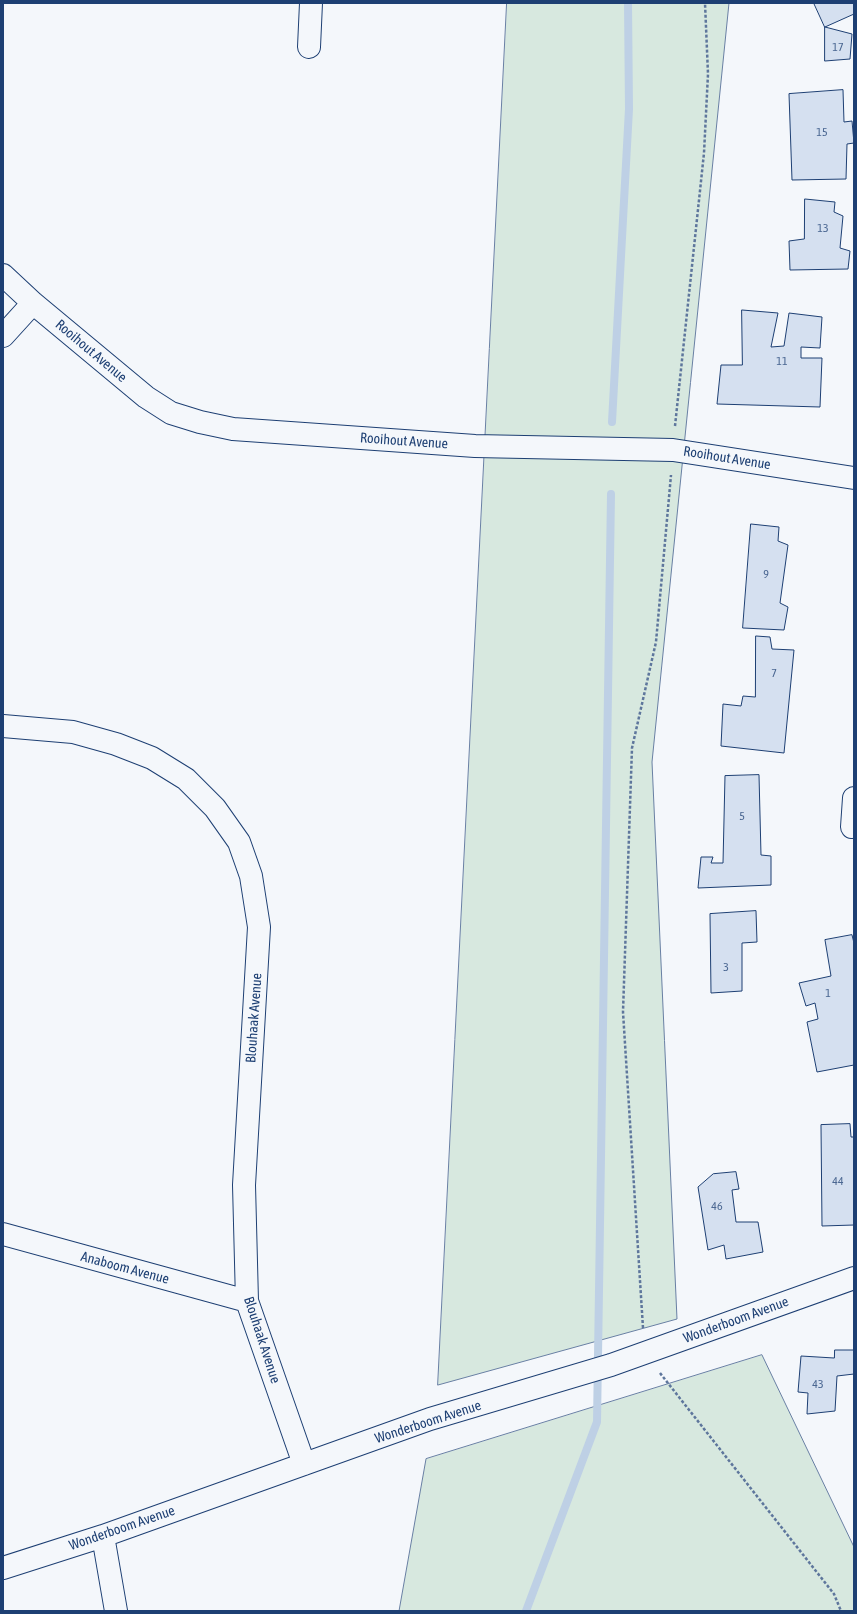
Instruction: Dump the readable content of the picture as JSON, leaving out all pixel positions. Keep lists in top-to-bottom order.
{
  "streets": {
    "street": [
      "Rooihout Avenue",
      "Blouhaak Avenue",
      "Anaboom Avenue",
      "Wonderboom Avenue"
    ]
  },
  "crossings": [
    ["Blouhaak Avenue", "Anaboom Avenue"],
    ["Blouhaak Avenue", "Wonderboom Avenue"]
  ],
  "house_numbers": [
    "17",
    "15",
    "13",
    "11",
    "9",
    "7",
    "5",
    "3",
    "1",
    "44",
    "46",
    "43"
  ]
}
